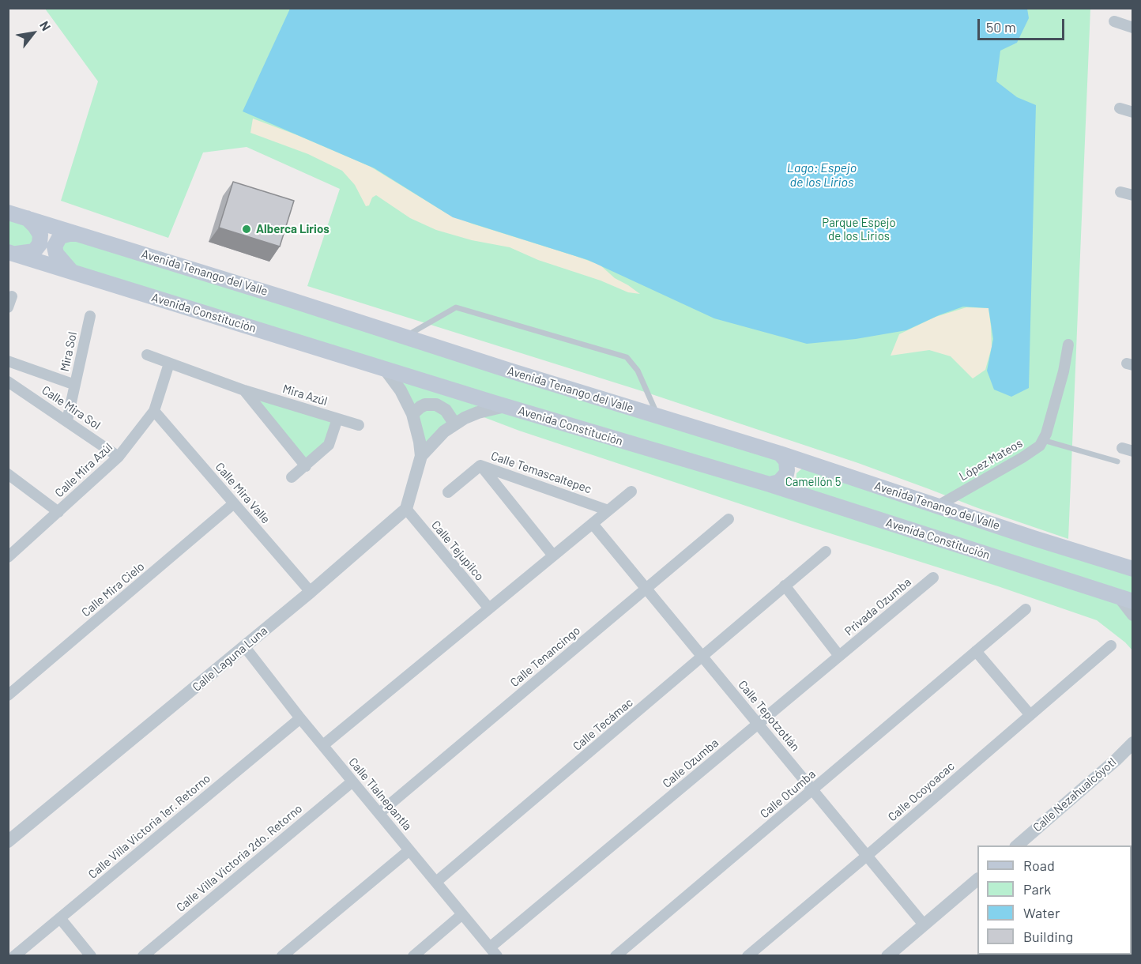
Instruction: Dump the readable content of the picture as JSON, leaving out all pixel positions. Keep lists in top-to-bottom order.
{
  "streets": {
    "main road": ["Avenida Tenango del Valle", "Avenida Constitución"],
    "street": [
      "Mira Sol",
      "Mira Azúl",
      "Calle Mira Sol",
      "López Mateos",
      "Calle Mira Azúl",
      "Calle Temascaltepec",
      "Calle Mira Valle",
      "Calle Tejupilco",
      "Calle Mira Cielo",
      "Privada Ozumba",
      "Calle Tenancingo",
      "Calle Laguna Luna",
      "Calle Tepotzotlán",
      "Calle Tecámac",
      "Calle Ozumba",
      "Calle Ocoyoacac",
      "Calle Tlalnepantla",
      "Calle Otumba",
      "Calle Nezahualcóyotl",
      "Calle Villa Victoria 1er. Retorno",
      "Calle Villa Victoria 2do. Retorno"
    ]
  },
  "crossings": [
    ["Avenida Tenango del Valle", "López Mateos"],
    ["Mira Sol", "Calle Mira Sol"],
    ["Mira Azúl", "Calle Mira Azúl"],
    ["Calle Mira Sol", "Calle Mira Azúl"],
    ["Calle Mira Azúl", "Calle Mira Valle"],
    ["Calle Mira Valle", "Calle Mira Cielo"],
    ["Calle Mira Valle", "Calle Laguna Luna"],
    ["Calle Tejupilco", "Calle Laguna Luna"],
    ["Privada Ozumba", "Calle Ozumba"],
    ["Calle Tenancingo", "Calle Tepotzotlán"],
    ["Calle Tenancingo", "Calle Tlalnepantla"],
    ["Calle Laguna Luna", "Calle Tlalnepantla"],
    ["Calle Tepotzotlán", "Calle Tecámac"],
    ["Calle Tepotzotlán", "Calle Ozumba"],
    ["Calle Tepotzotlán", "Calle Ocoyoacac"],
    ["Calle Tepotzotlán", "Calle Otumba"],
    ["Calle Tecámac", "Calle Tlalnepantla"],
    ["Calle Ozumba", "Calle Tlalnepantla"],
    ["Calle Tlalnepantla", "Calle Villa Victoria 1er. Retorno"],
    ["Calle Tlalnepantla", "Calle Villa Victoria 2do. Retorno"]
  ],
  "water": ["Lago: Espejo de los Lirios"],
  "parks": ["Parque Espejo de los Lirios", "Camellón 5"],
  "places": ["Alberca Lirios"],
  "legend": [
    "Road",
    "Park",
    "Water",
    "Building"
  ],
  "scale_bar": "50 m",
  "north": "top right"
}
